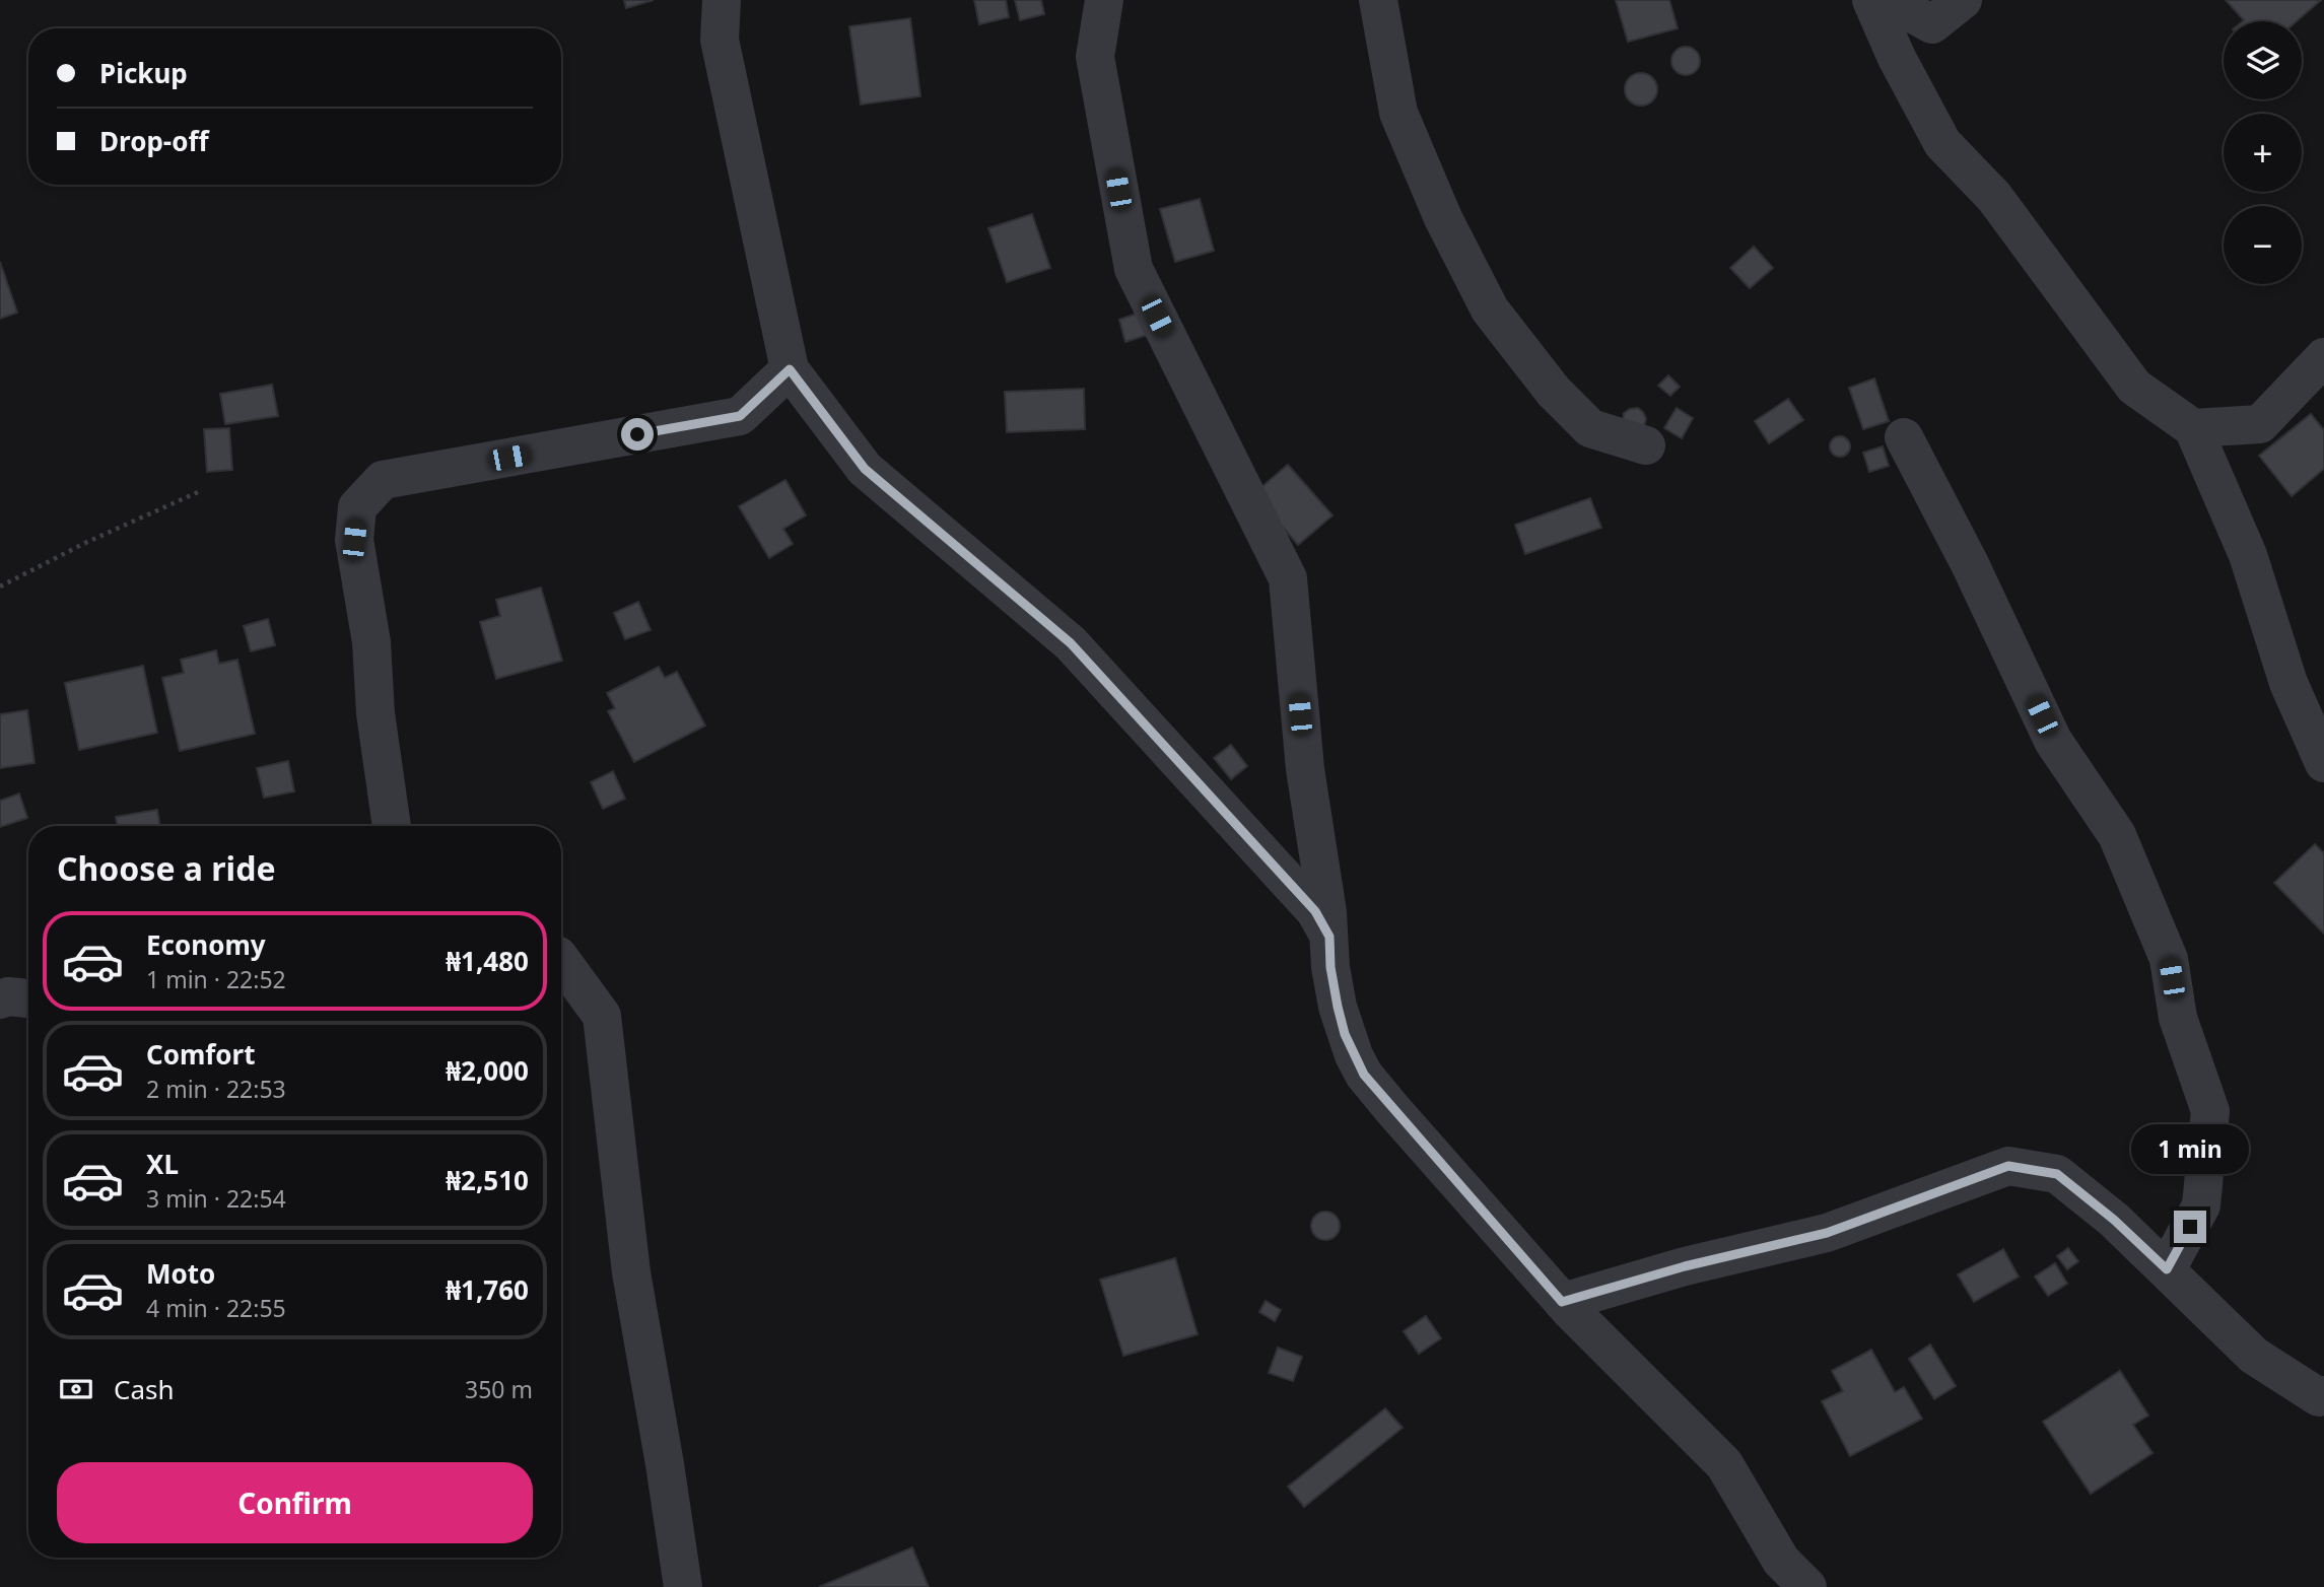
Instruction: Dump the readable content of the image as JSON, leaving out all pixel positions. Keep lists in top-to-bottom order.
{
  "page": {
    "map_buttons": ["+", "−"],
    "banner": ["Pickup", "Drop-off"],
    "heading": "Choose a ride",
    "list": [
      {
        "name": "Economy",
        "note": "1 min · 22:52",
        "value": "₦1,480"
      },
      {
        "name": "Comfort",
        "note": "2 min · 22:53",
        "value": "₦2,000"
      },
      {
        "name": "XL",
        "note": "3 min · 22:54",
        "value": "₦2,510"
      },
      {
        "name": "Moto",
        "note": "4 min · 22:55",
        "value": "₦1,760"
      }
    ],
    "bubble": "1 min",
    "pay": ["Cash", "350 m"],
    "buttons": "Confirm"
  }
}
